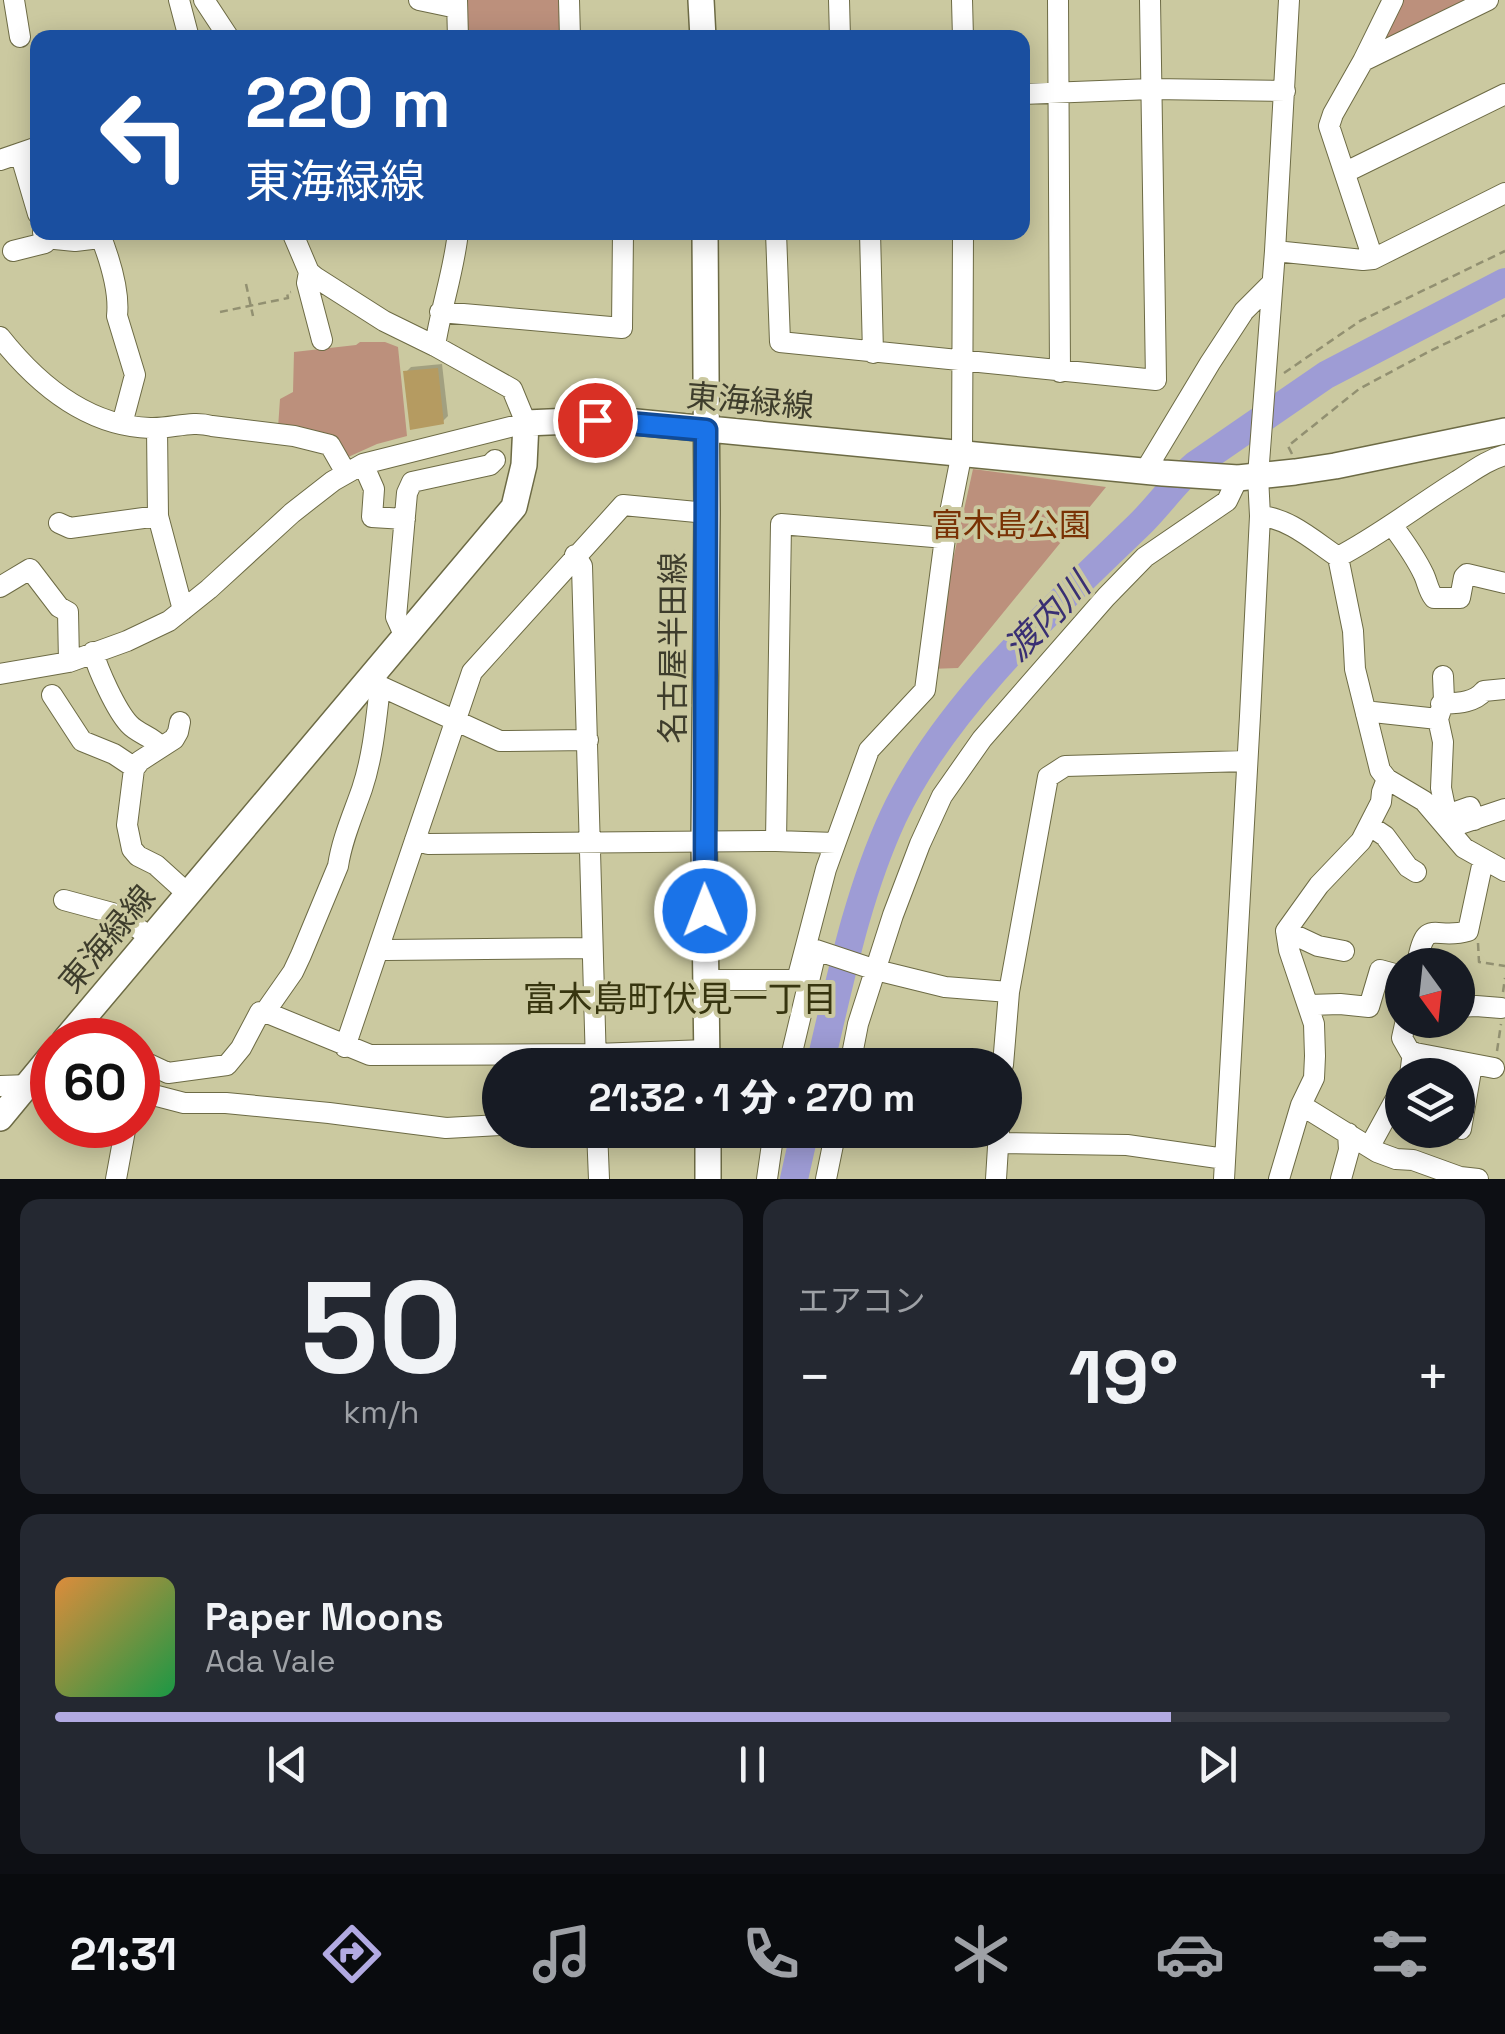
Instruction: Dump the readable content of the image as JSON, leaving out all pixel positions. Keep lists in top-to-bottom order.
{
  "streets": {
    "main road": ["東海緑線", "名古屋半田線"]
  },
  "crossings": [
    ["東海緑線", "名古屋半田線"]
  ],
  "districts": ["富木島町伏見一丁目"],
  "water": ["渡内川"],
  "parks": ["富木島公園"],
  "north": "bottom",
  "page": {
    "turn": ["220 m", "東海緑線"],
    "limit": "60",
    "trip": "21:32 · 1 分 · 270 m",
    "tile": [
      ["50", "km/h"],
      "エアコン"
    ],
    "heat": ["−", "19°", "+"],
    "song": ["Paper Moons", "Ada Vale"],
    "tabs": "21:31"
  }
}
